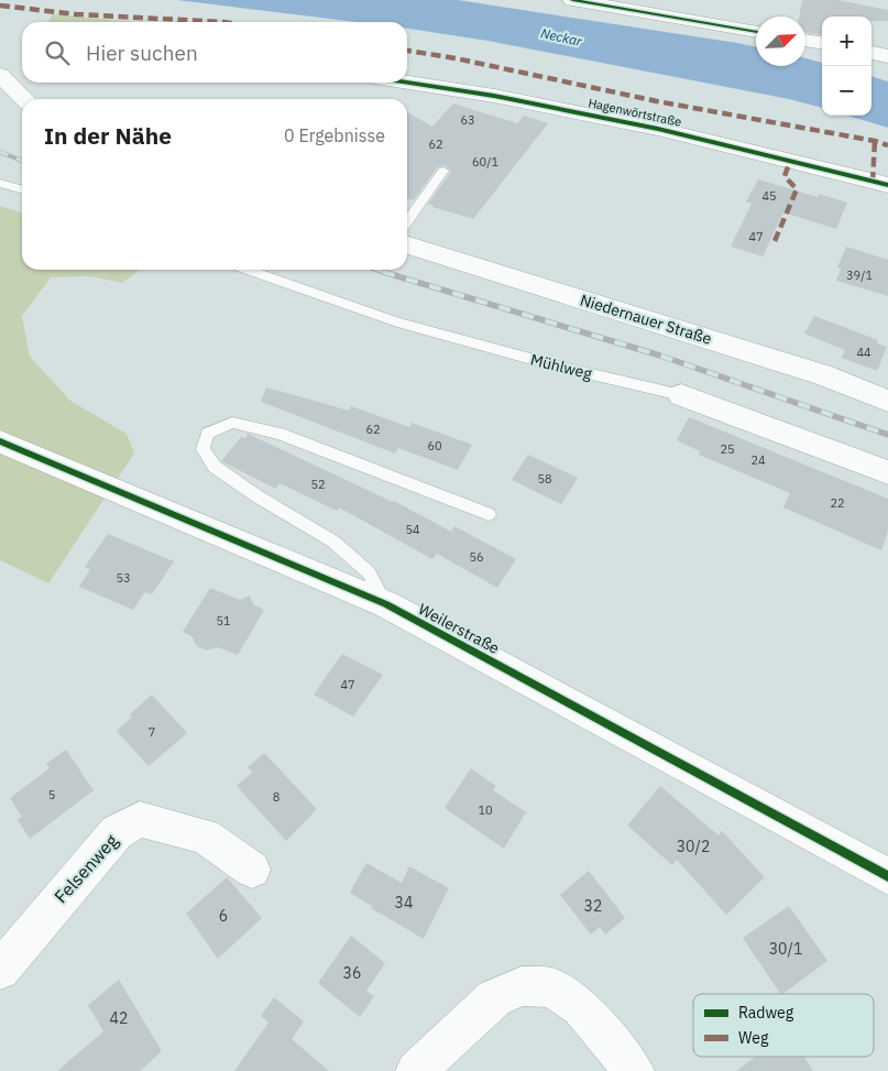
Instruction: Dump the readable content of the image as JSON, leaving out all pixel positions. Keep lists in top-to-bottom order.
{
  "streets": {
    "street": [
      "Hagenwörtstraße",
      "Niedernauer Straße",
      "Mühlweg",
      "Weilerstraße",
      "Felsenweg"
    ]
  },
  "water": ["Neckar"],
  "house_numbers": [
    "63",
    "62",
    "60/1",
    "45",
    "47",
    "39/1",
    "44",
    "62",
    "60",
    "25",
    "24",
    "58",
    "52",
    "22",
    "54",
    "56",
    "53",
    "51",
    "47",
    "7",
    "5",
    "8",
    "10",
    "30/2",
    "34",
    "32",
    "6",
    "30/1",
    "36",
    "42"
  ],
  "legend": ["Radweg", "Weg"],
  "north": "top right",
  "page": {
    "map_buttons": ["+", "−"],
    "search": "Hier suchen",
    "heading": ["In der Nähe", "0 Ergebnisse"]
  }
}
